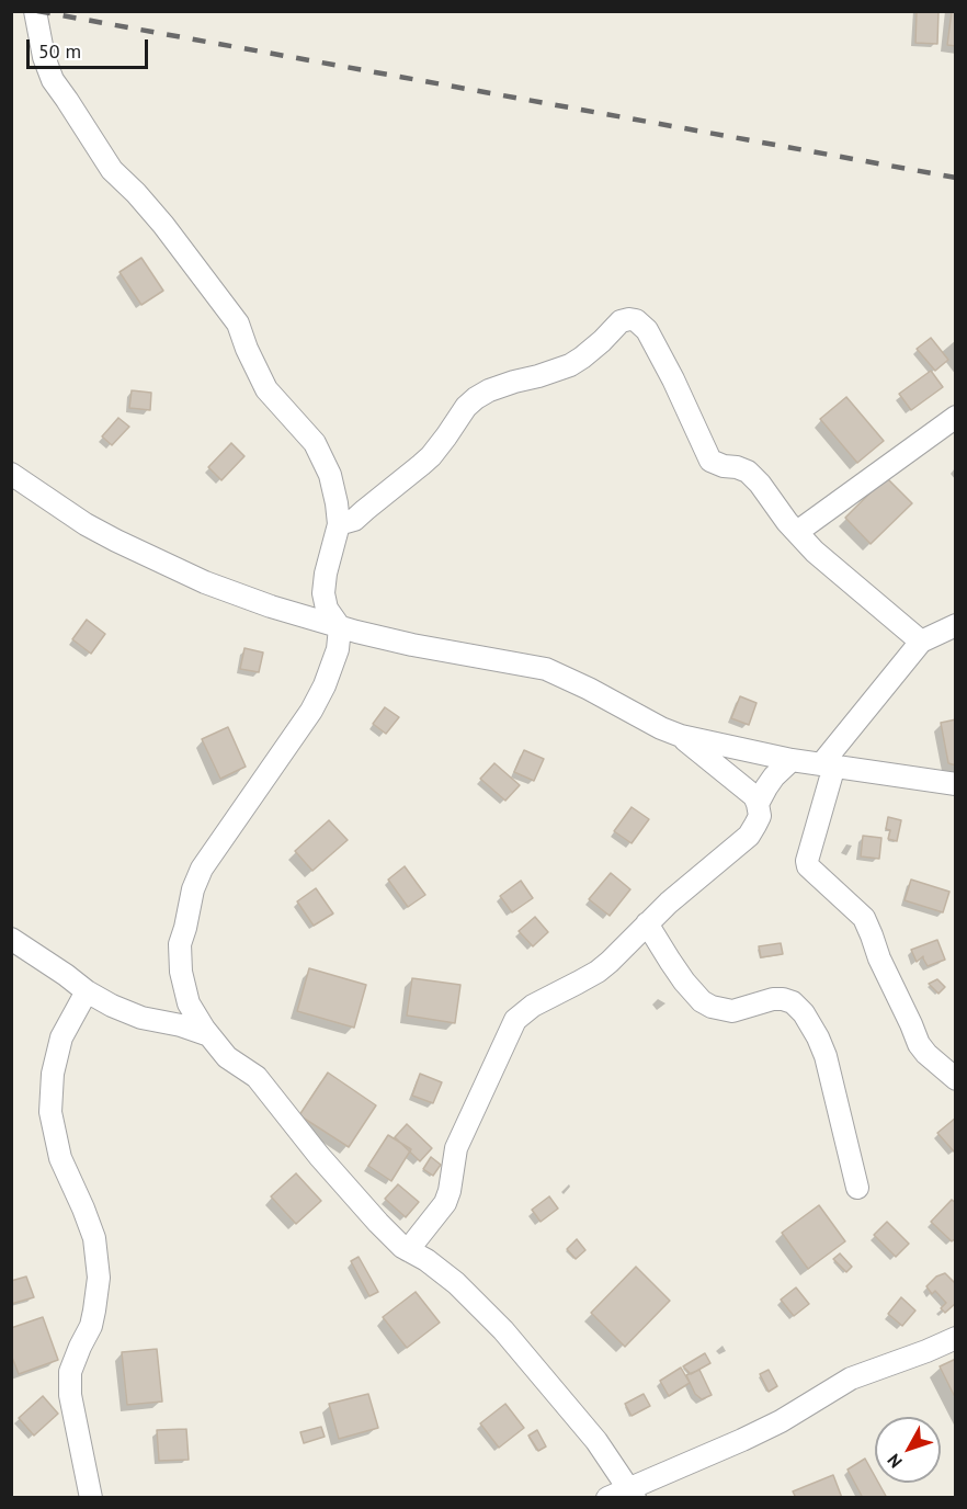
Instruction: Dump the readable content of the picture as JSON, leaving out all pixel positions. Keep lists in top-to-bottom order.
{
  "scale_bar": "50 m",
  "north": "bottom left"
}
